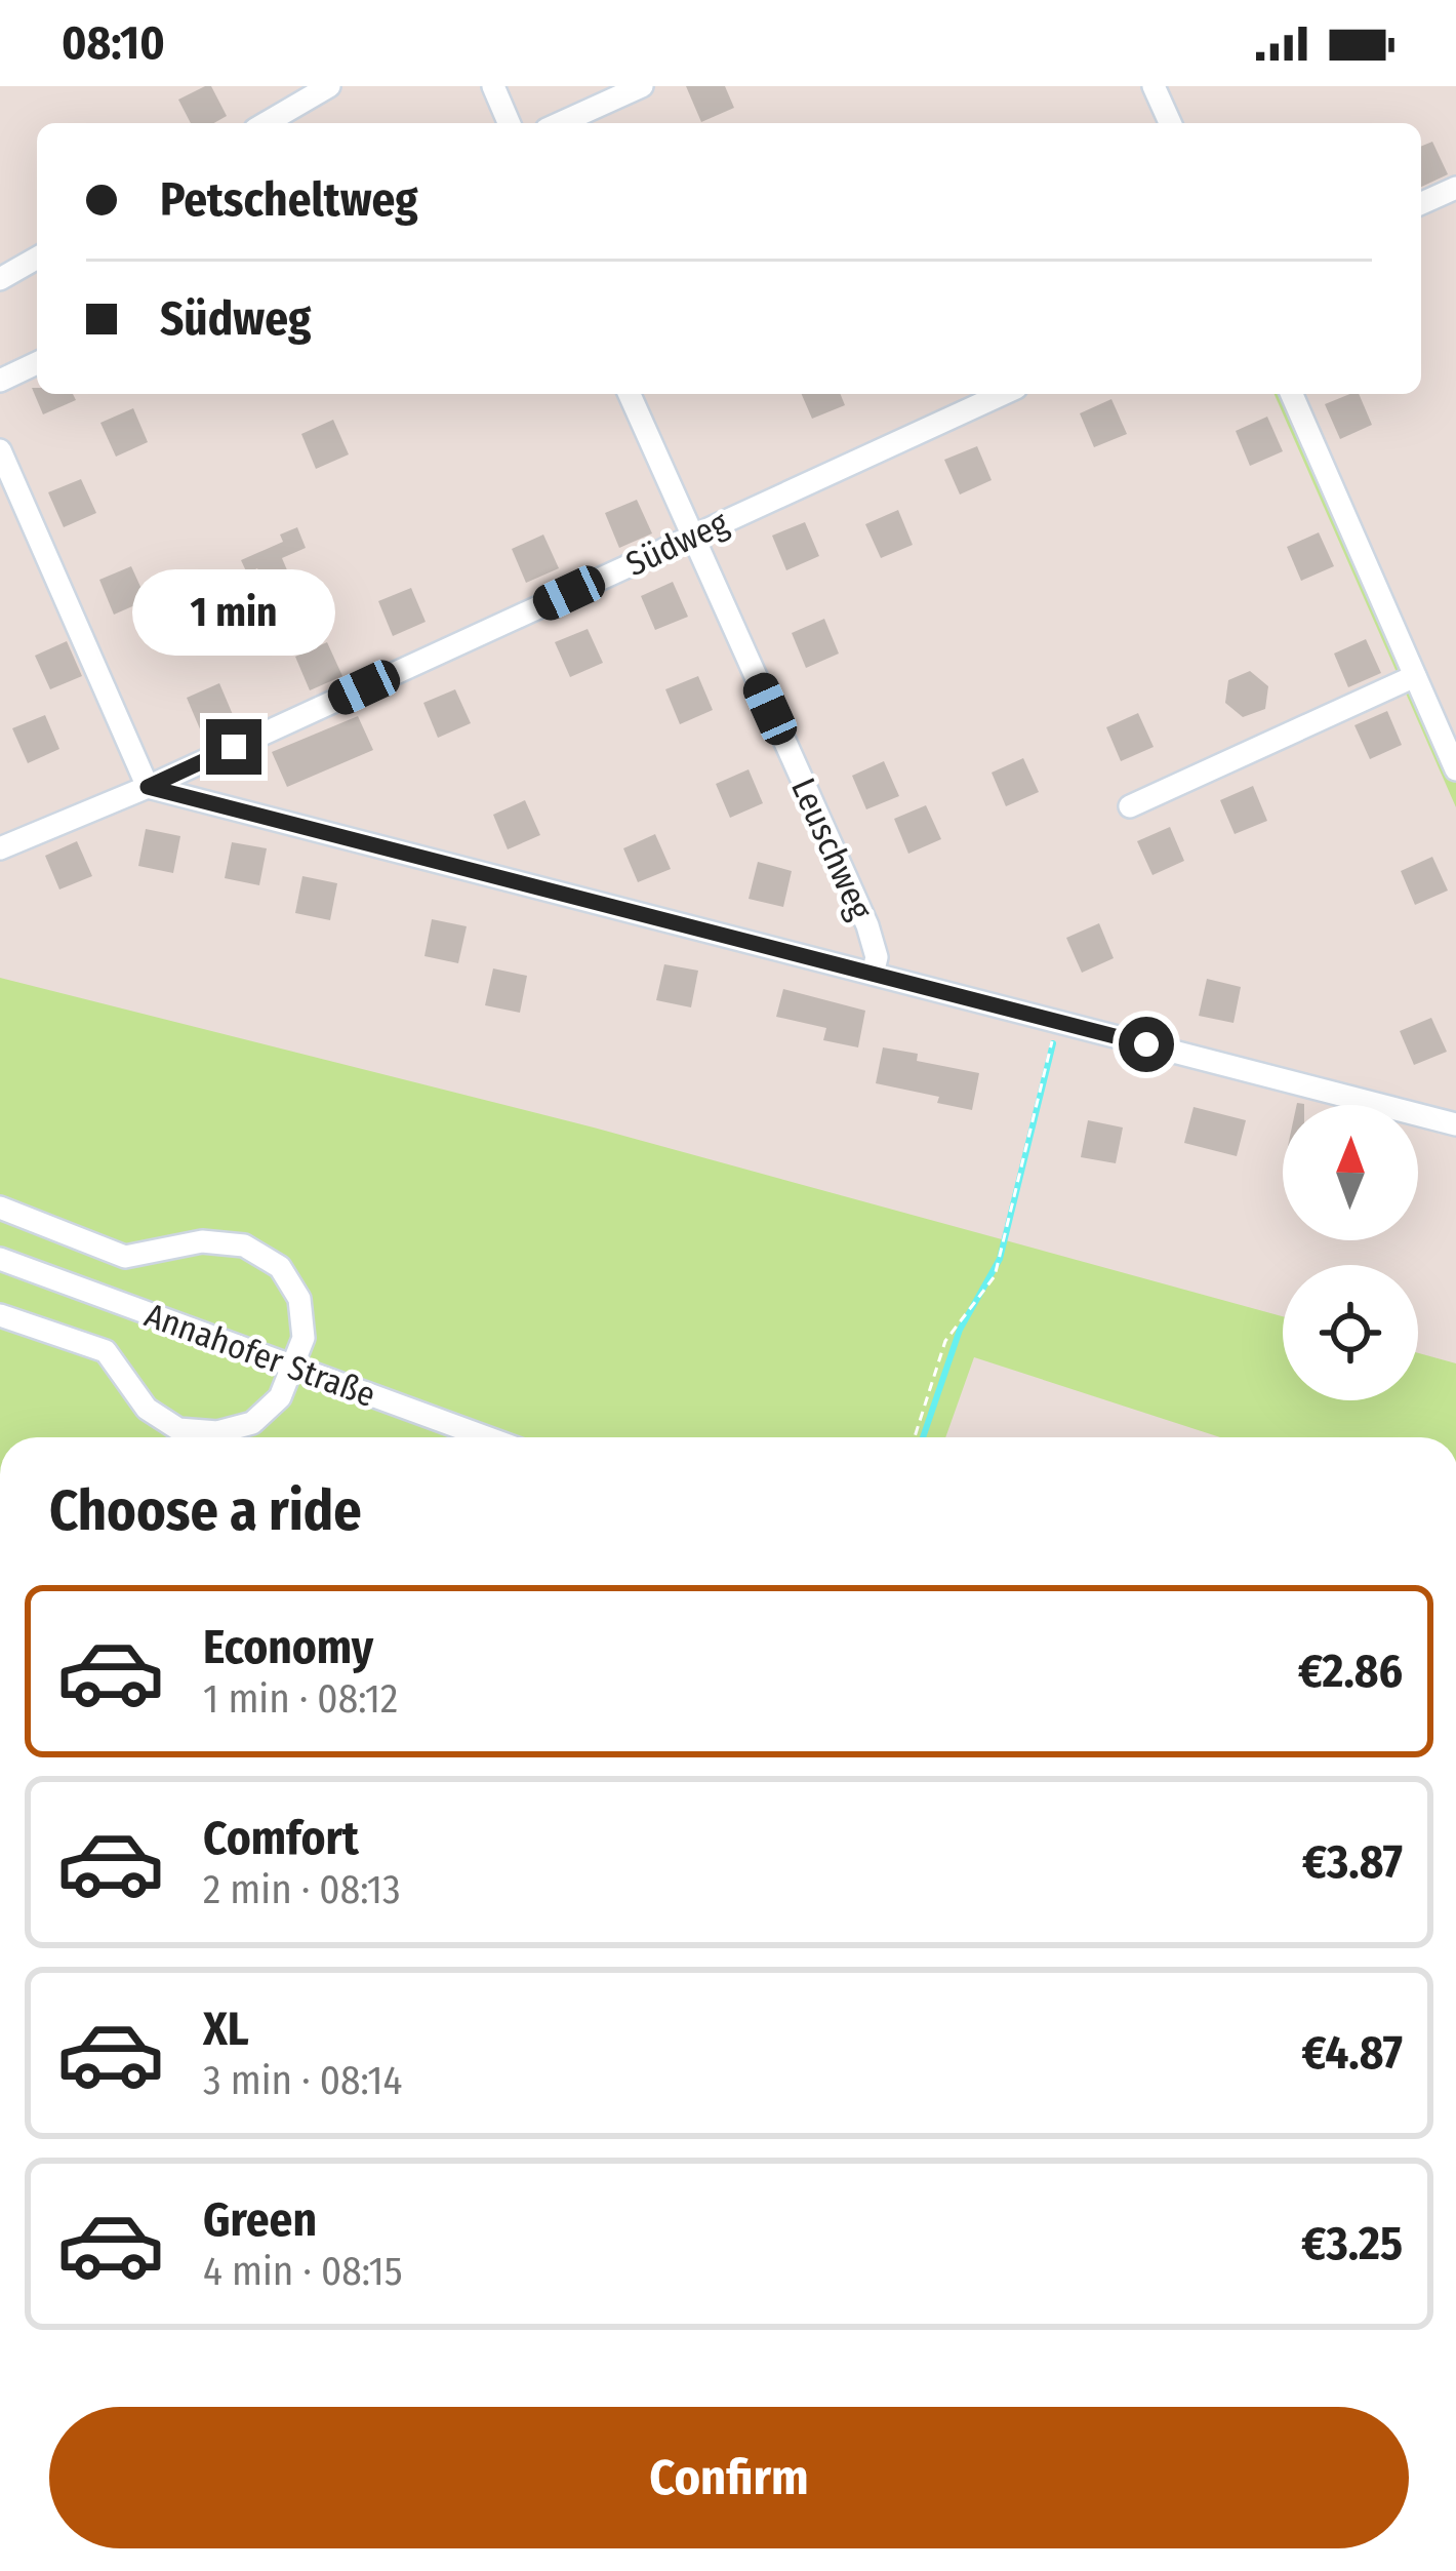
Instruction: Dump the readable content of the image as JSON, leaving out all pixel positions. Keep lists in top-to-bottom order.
{
  "streets": {
    "street": ["Südweg", "Leuschweg", "Annahofer Straße"]
  },
  "crossings": [
    ["Südweg", "Leuschweg"]
  ],
  "north": "top",
  "page": {
    "status": "08:10",
    "banner": ["Petscheltweg", "Südweg"],
    "bubble": "1 min",
    "heading": "Choose a ride",
    "list": [
      {
        "name": "Economy",
        "note": "1 min · 08:12",
        "value": "€2.86"
      },
      {
        "name": "Comfort",
        "note": "2 min · 08:13",
        "value": "€3.87"
      },
      {
        "name": "XL",
        "note": "3 min · 08:14",
        "value": "€4.87"
      },
      {
        "name": "Green",
        "note": "4 min · 08:15",
        "value": "€3.25"
      }
    ],
    "buttons": "Confirm"
  }
}
